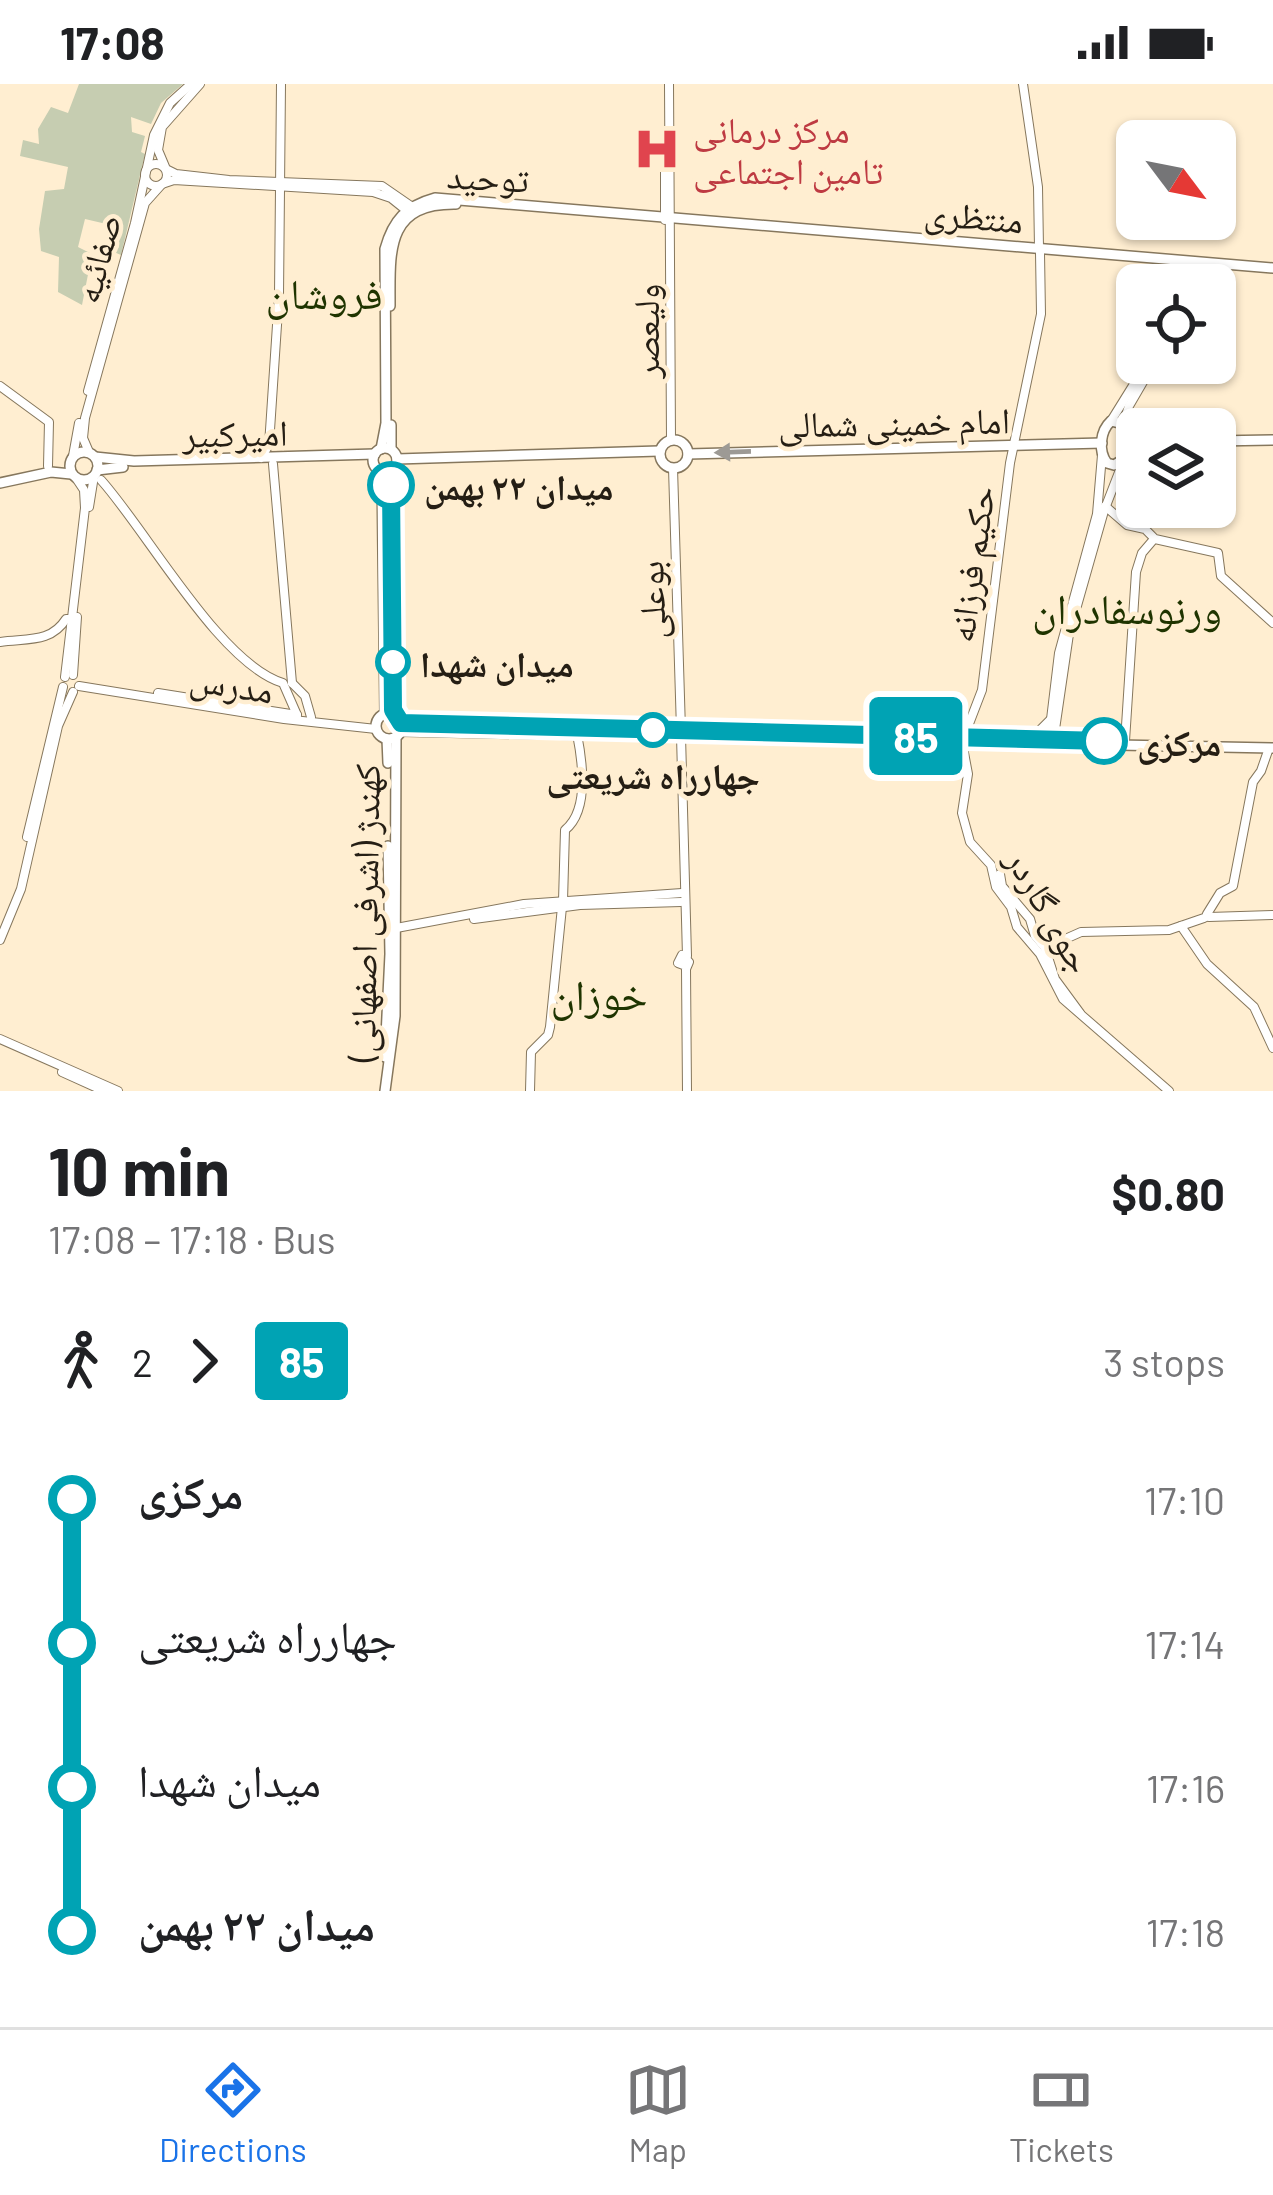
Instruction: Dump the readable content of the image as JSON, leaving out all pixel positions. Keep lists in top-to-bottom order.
{
  "streets": {
    "main road": [
      "توحید",
      "منتظری",
      "امام خمینی شمالی",
      "امیرکبیر",
      "کهندژ (اشرفی اصفهانی)"
    ],
    "street": [
      "صفائیه",
      "ولیعصر",
      "حکیم فرزانه",
      "بوعلی",
      "مدرس",
      "جوی گاردر"
    ]
  },
  "crossings": [
    ["توحید", "منتظری"],
    ["توحید", "ولیعصر"],
    ["توحید", "امیرکبیر"],
    ["توحید", "کهندژ (اشرفی اصفهانی)"],
    ["منتظری", "ولیعصر"],
    ["منتظری", "حکیم فرزانه"],
    ["صفائیه", "امیرکبیر"],
    ["ولیعصر", "امام خمینی شمالی"],
    ["ولیعصر", "امیرکبیر"],
    ["ولیعصر", "بوعلی"],
    ["امام خمینی شمالی", "امیرکبیر"],
    ["امام خمینی شمالی", "حکیم فرزانه"],
    ["امام خمینی شمالی", "بوعلی"],
    ["امیرکبیر", "بوعلی"],
    ["حکیم فرزانه", "جوی گاردر"]
  ],
  "one_way": ["امام خمینی شمالی"],
  "districts": ["فروشان", "ورنوسفادران", "خوزان"],
  "places": {
    "hospital": ["مرکز درمانی تامین اجتماعی"],
    "other": [
      "میدان ۲۲ بهمن",
      "میدان شهدا",
      "جهارراه شریعتی",
      "مرکزی"
    ]
  },
  "lines": ["bus line 85"],
  "north": "bottom right",
  "page": {
    "status": "17:08",
    "on_map": "85",
    "heading": ["10 min", "17:08 – 17:18 · Bus", "$0.80"],
    "legs": ["2", "85", "3 stops"],
    "list": [
      {
        "name": "مرکزی",
        "value": "17:10"
      },
      {
        "name": "جهارراه شریعتی",
        "value": "17:14"
      },
      {
        "name": "میدان شهدا",
        "value": "17:16"
      },
      {
        "name": "میدان ۲۲ بهمن",
        "value": "17:18"
      }
    ],
    "tabs": ["Directions", "Map", "Tickets"]
  }
}
